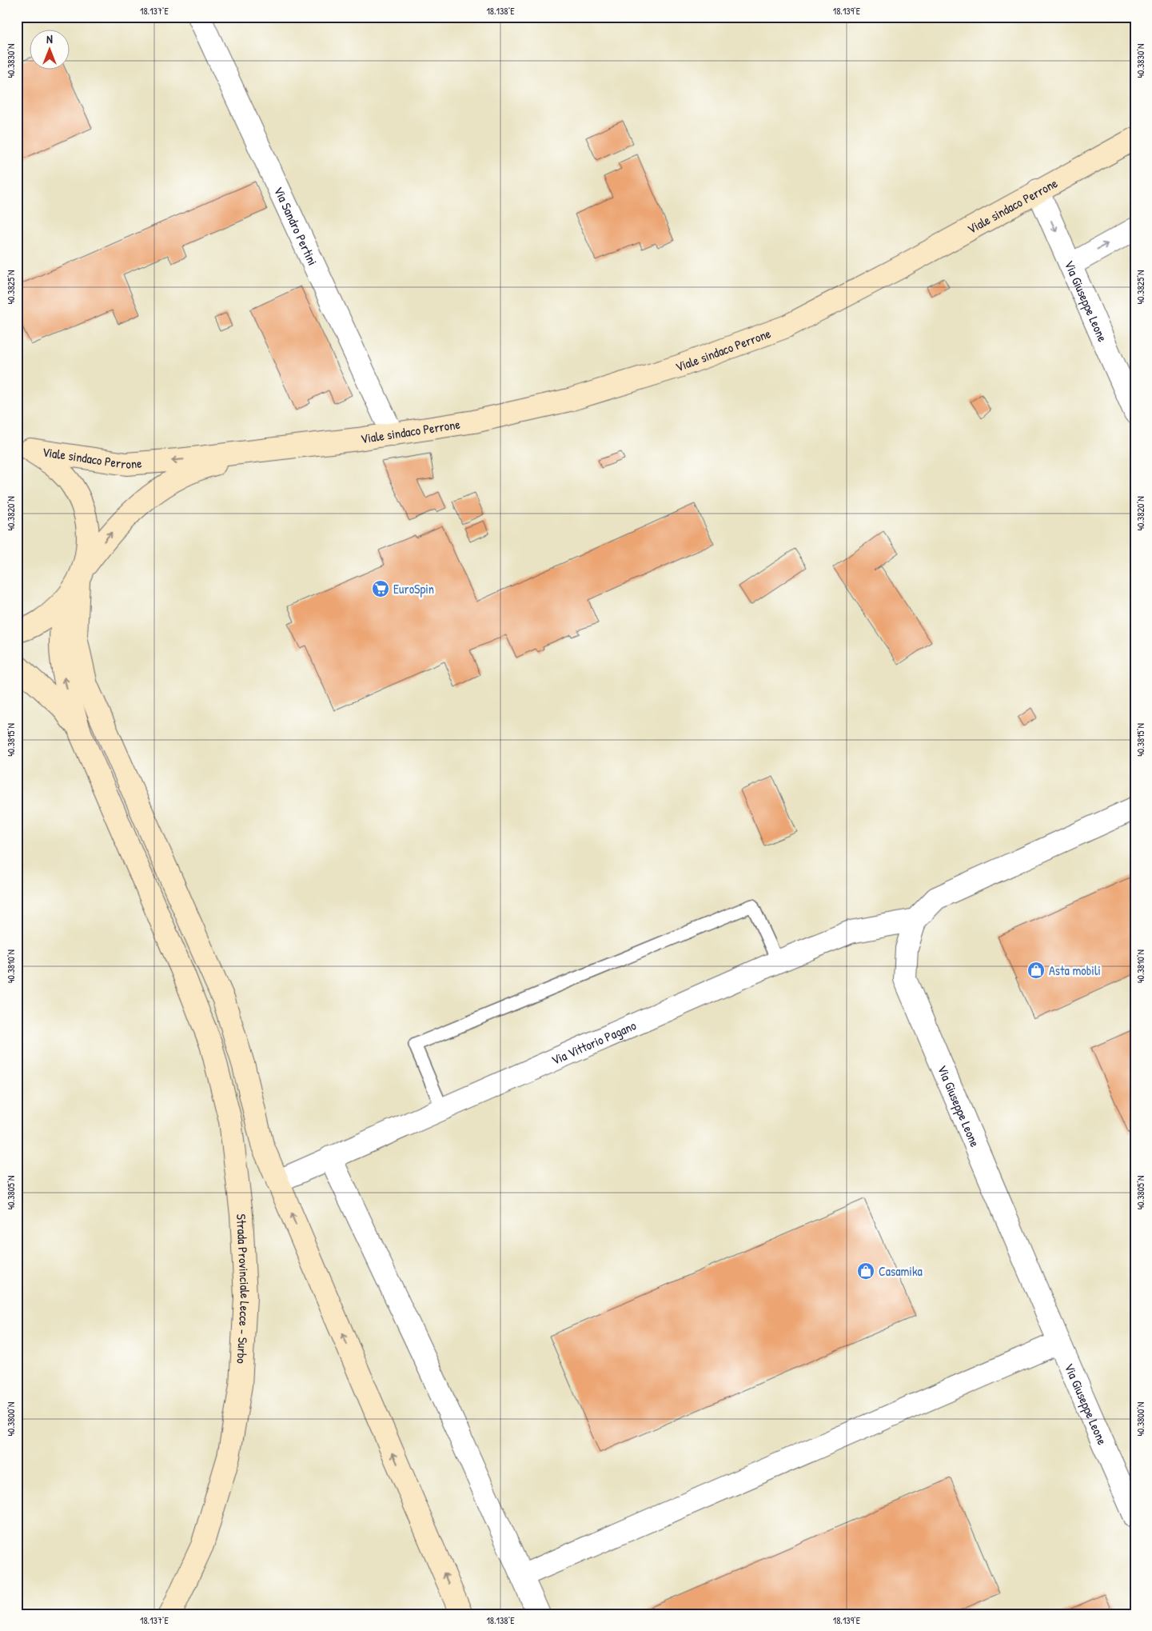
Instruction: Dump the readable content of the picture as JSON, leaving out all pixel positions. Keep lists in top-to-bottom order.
{
  "streets": {
    "street": [
      "Viale sindaco Perrone",
      "Via Sandro Pertini",
      "Via Giuseppe Leone",
      "Via Vittorio Pagano",
      "Strada Provinciale Lecce - Surbo"
    ]
  },
  "crossings": [
    ["Viale sindaco Perrone", "Via Sandro Pertini"],
    ["Viale sindaco Perrone", "Via Giuseppe Leone"],
    ["Via Giuseppe Leone", "Via Vittorio Pagano"]
  ],
  "places": {
    "supermarket": ["EuroSpin"],
    "shop": ["Asta mobili", "Casamika"]
  },
  "north": "top",
  "coordinates": [
    "18.137°E",
    "18.138°E",
    "18.139°E",
    "40.3830°N",
    "40.3825°N",
    "40.3820°N",
    "40.3815°N",
    "40.3810°N",
    "40.3805°N",
    "40.3800°N"
  ]
}
